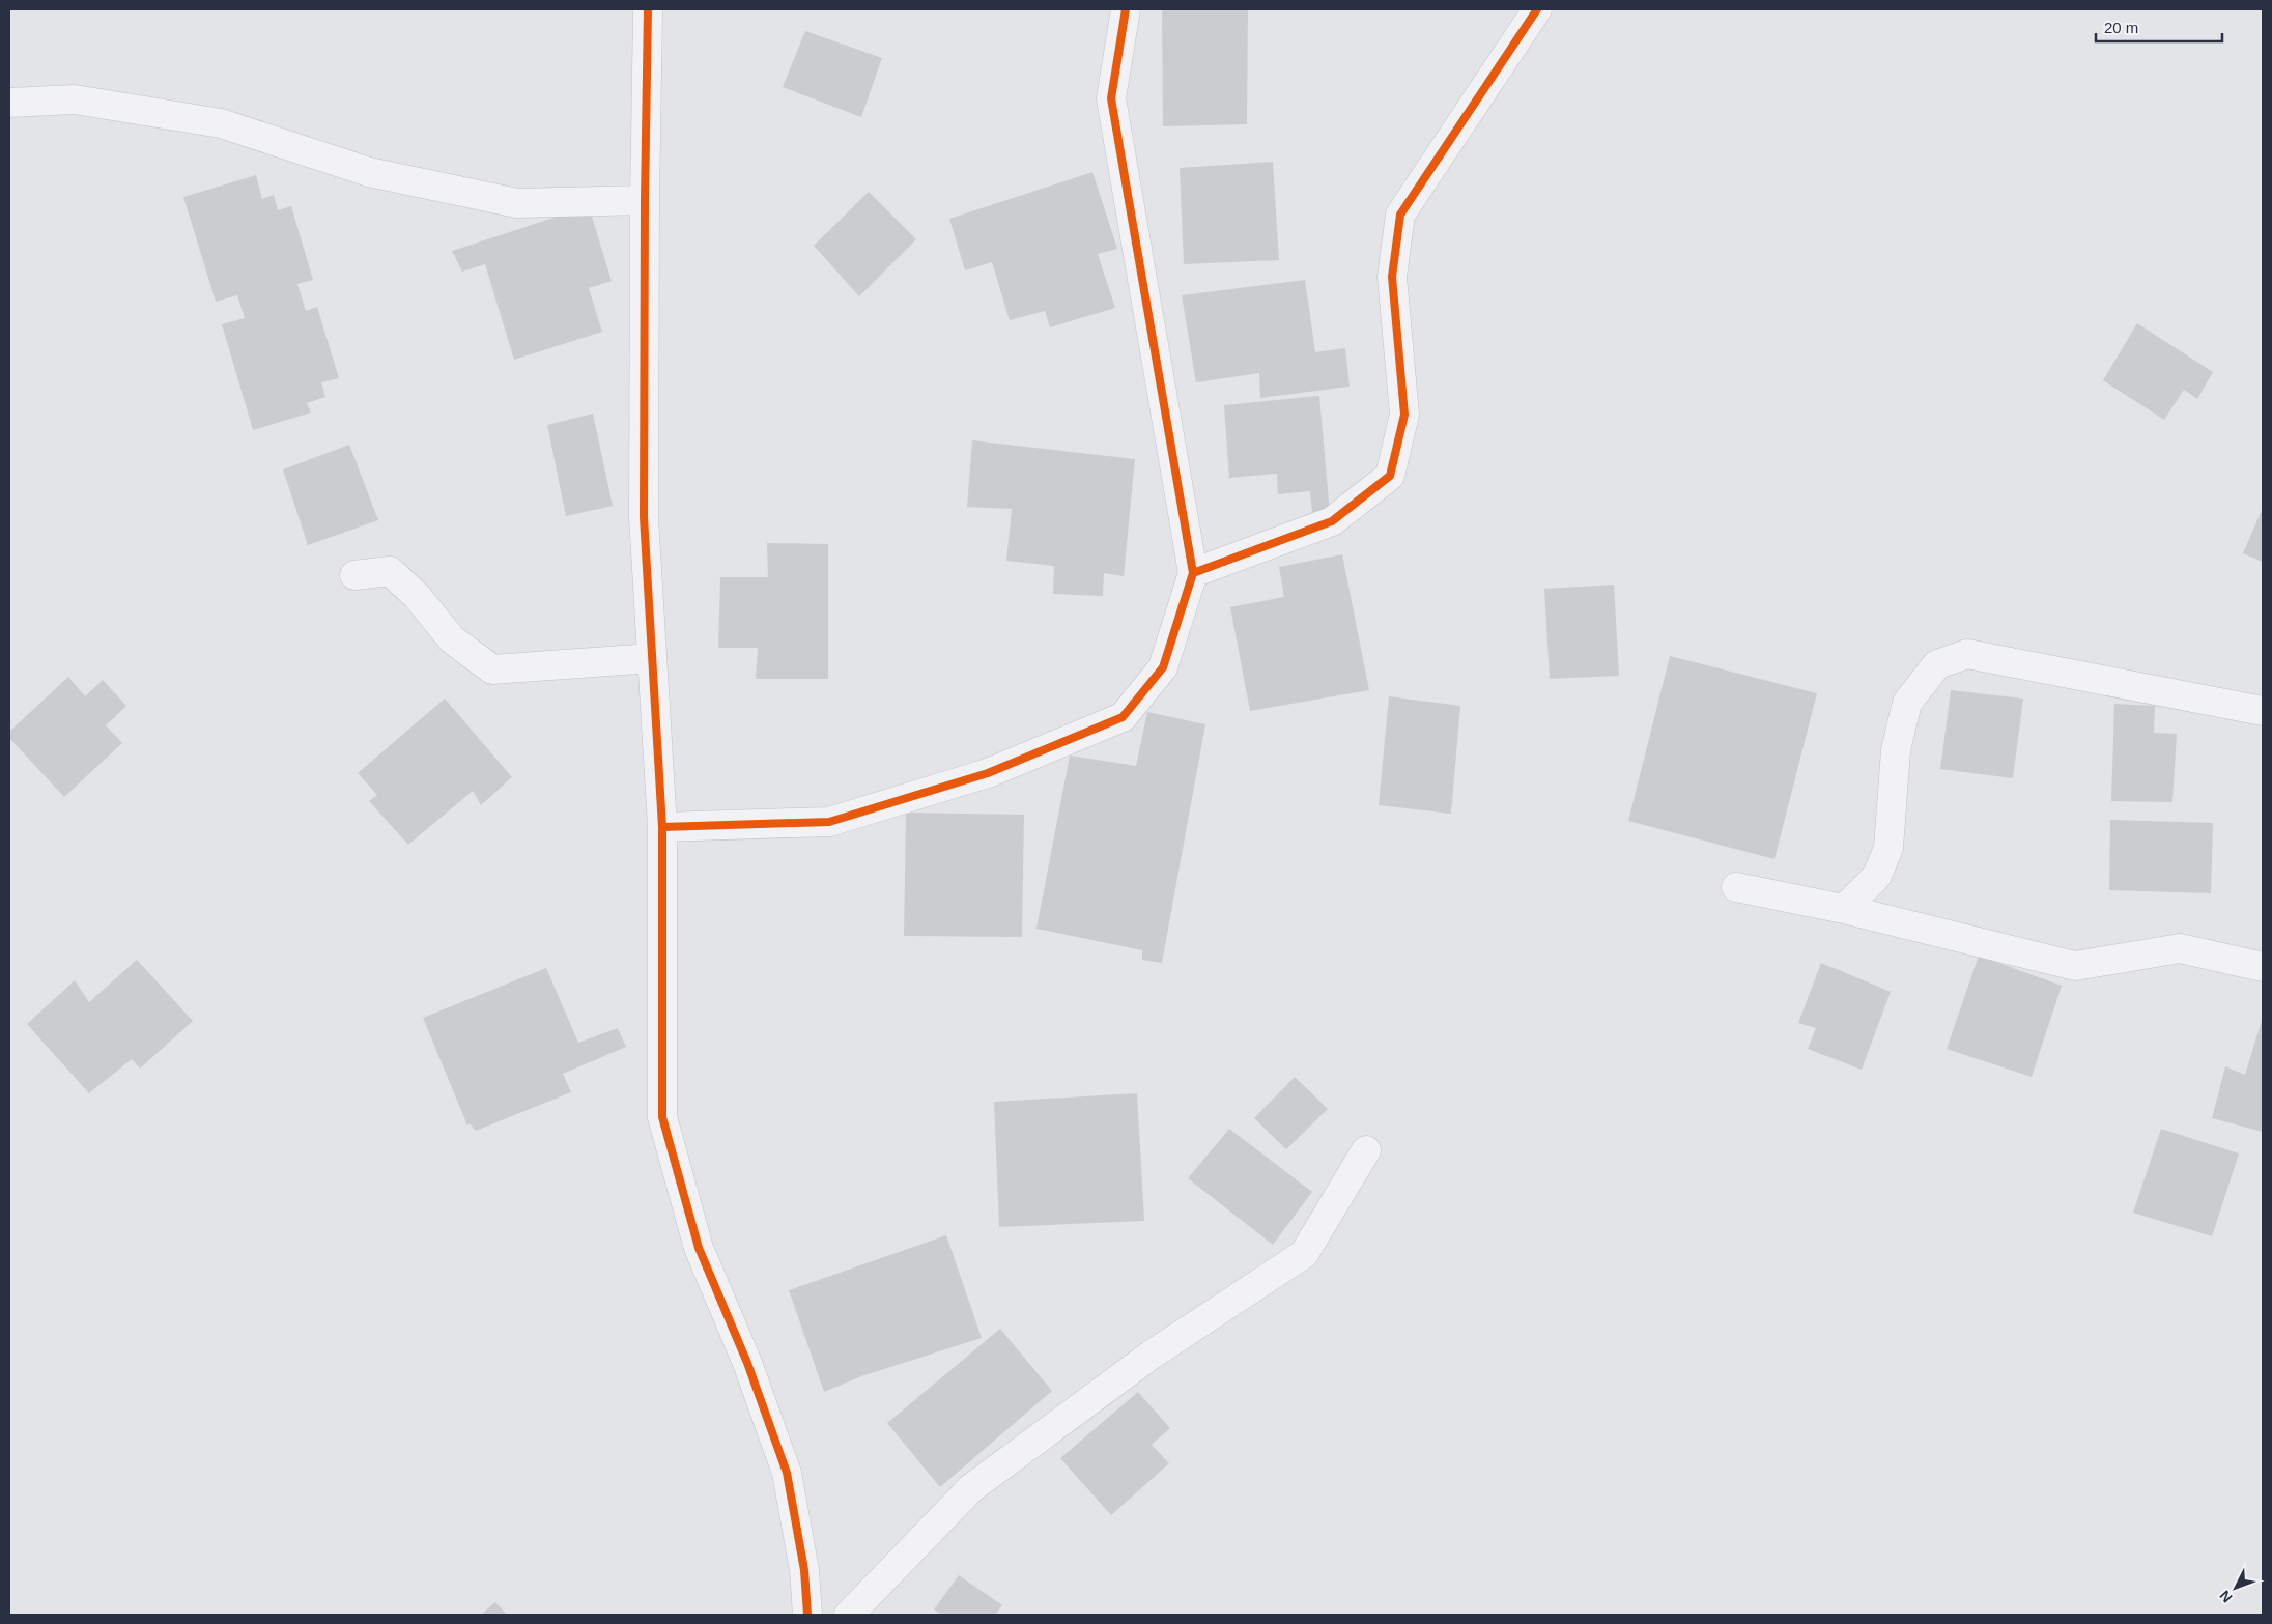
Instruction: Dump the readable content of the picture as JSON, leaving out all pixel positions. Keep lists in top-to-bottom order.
{
  "scale_bar": "20 m",
  "north": "bottom left"
}
